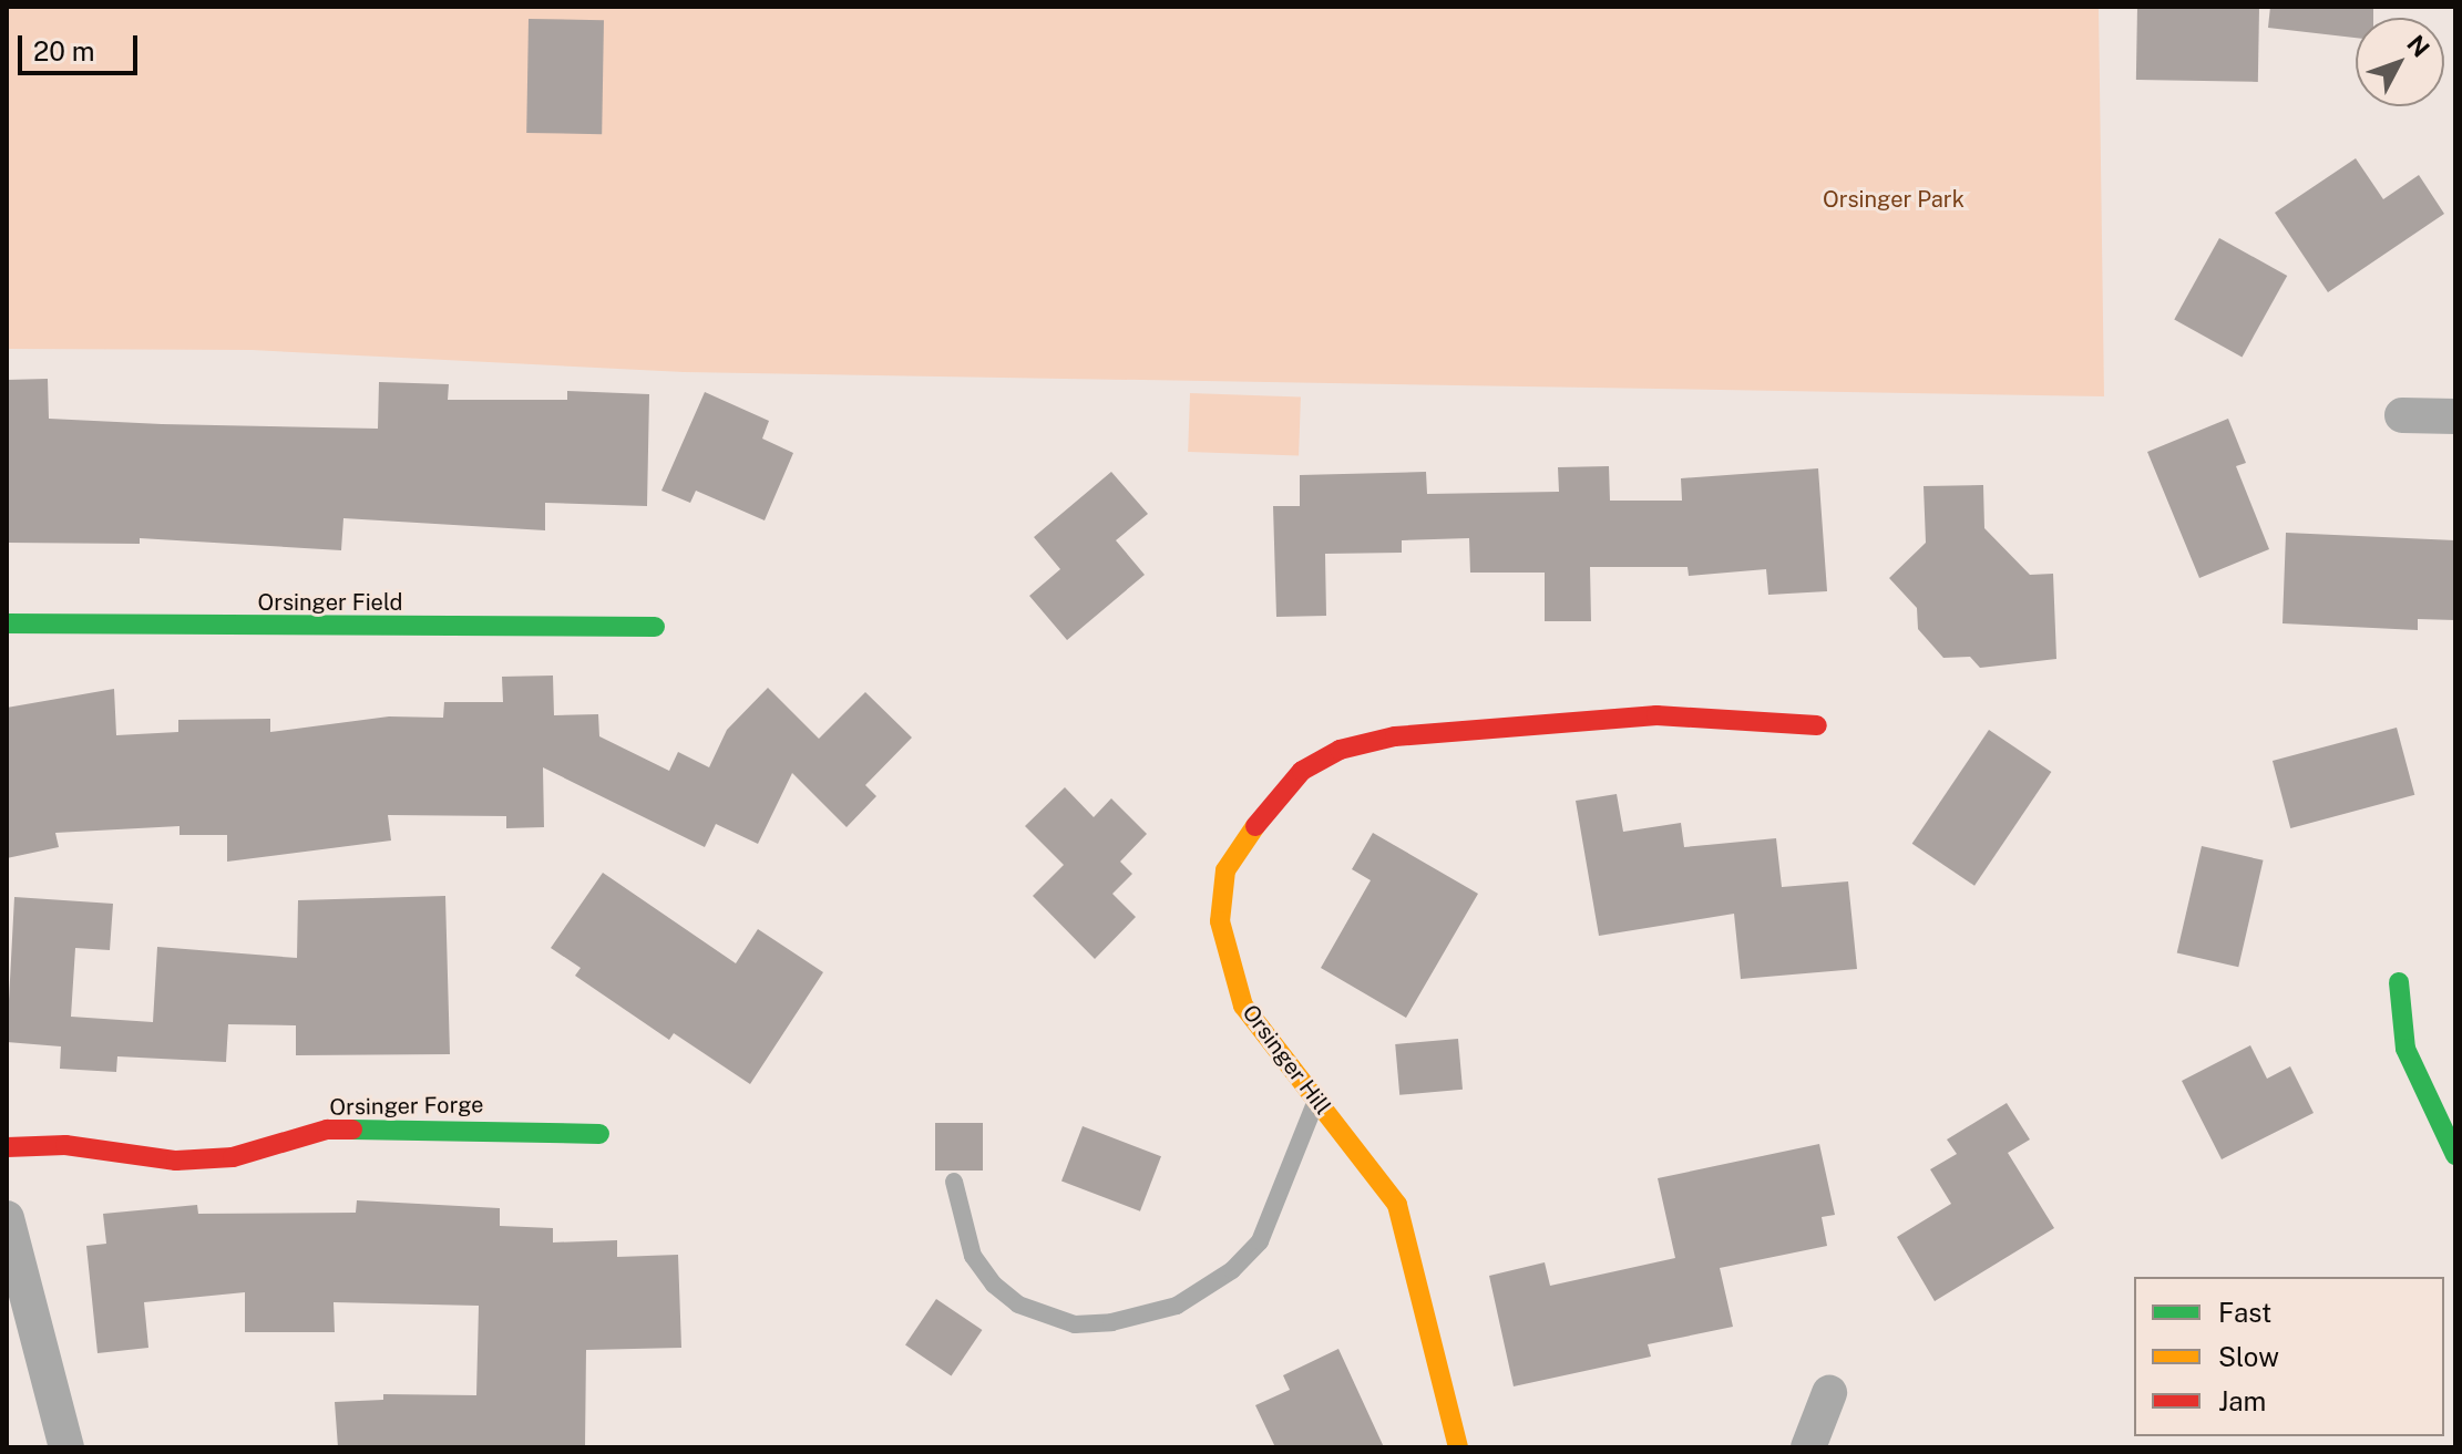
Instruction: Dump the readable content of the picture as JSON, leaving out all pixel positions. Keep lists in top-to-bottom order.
{
  "streets": {
    "street": ["Orsinger Field", "Orsinger Hill", "Orsinger Forge"]
  },
  "parks": ["Orsinger Park"],
  "legend": ["Fast", "Slow", "Jam"],
  "scale_bar": "20 m",
  "north": "top right"
}
